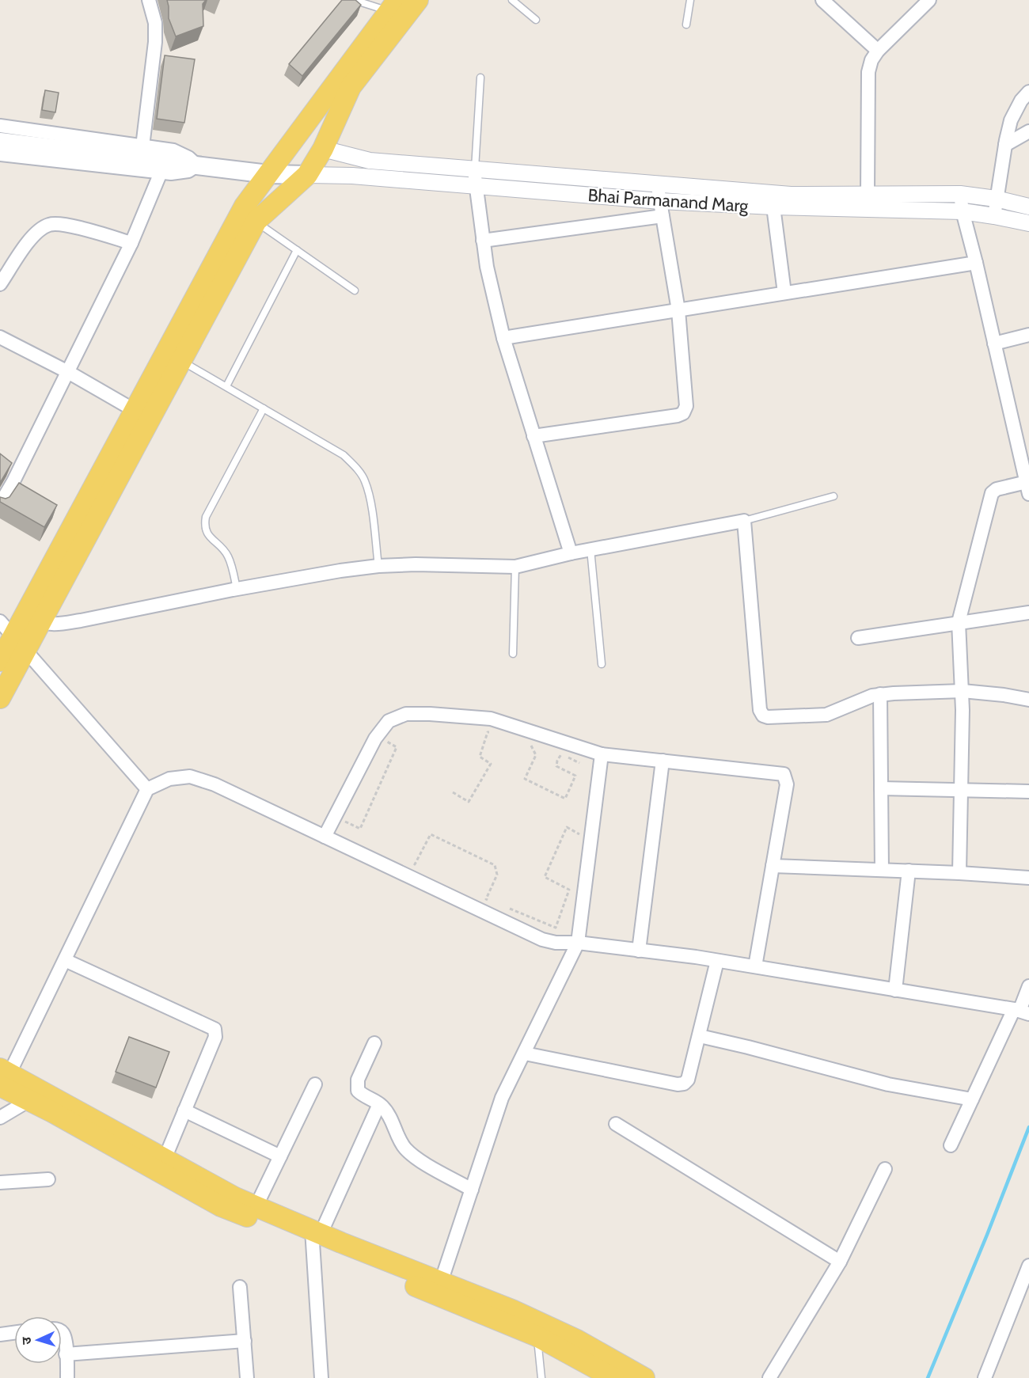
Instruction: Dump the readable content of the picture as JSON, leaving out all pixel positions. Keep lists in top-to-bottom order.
{
  "streets": {
    "street": ["Bhai Parmanand Marg"]
  },
  "north": "left"
}
